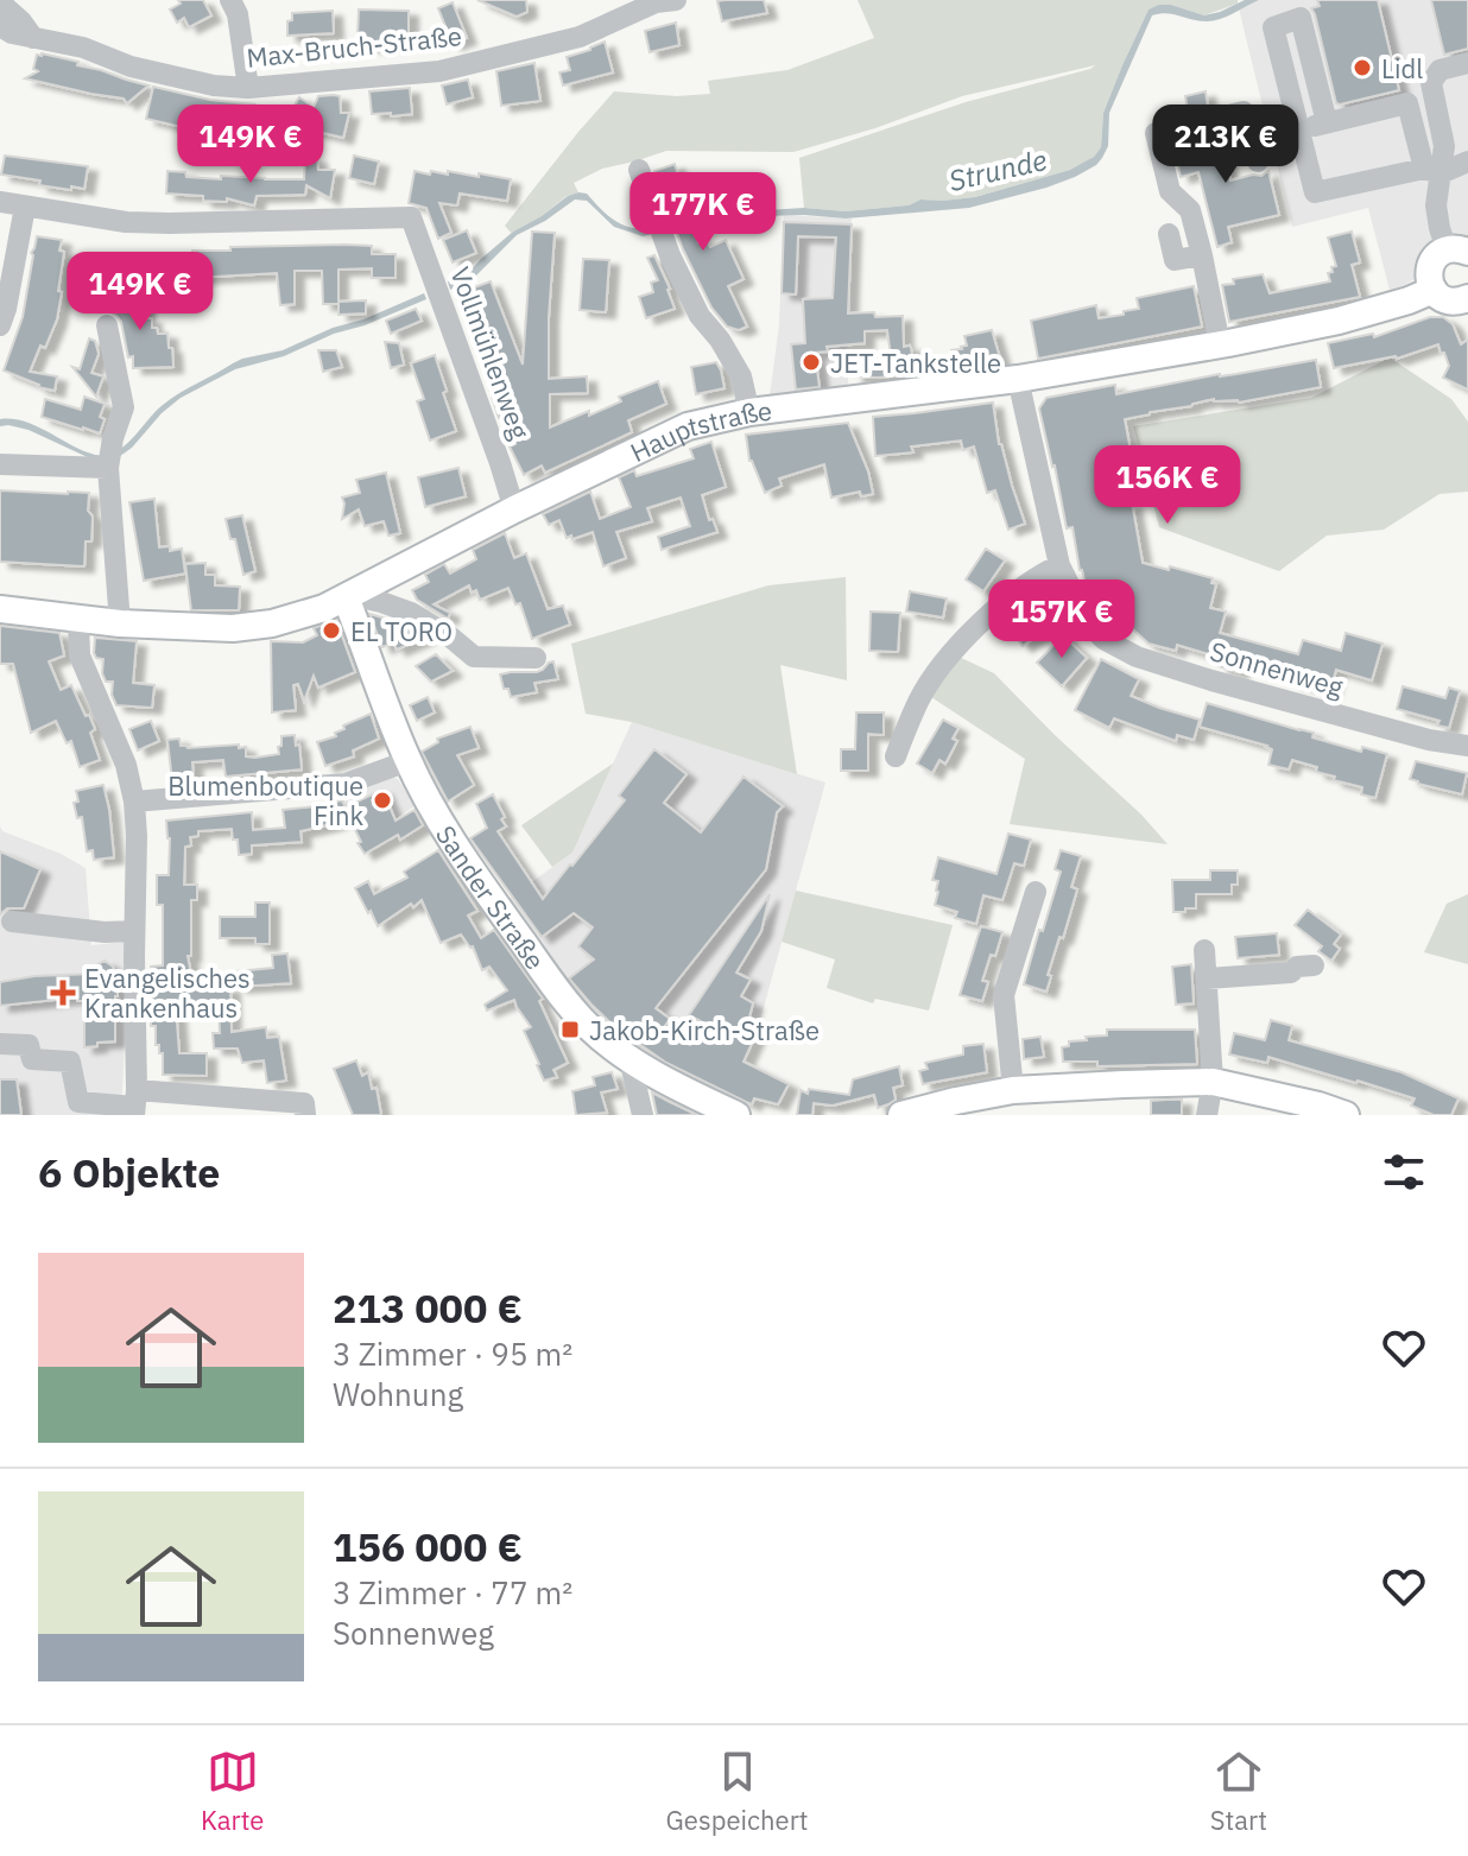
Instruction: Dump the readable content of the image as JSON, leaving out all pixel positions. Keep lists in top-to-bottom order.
{
  "streets": {
    "main road": ["Hauptstraße", "Sander Straße"],
    "street": ["Max-Bruch-Straße", "Vollmühlenweg", "Sonnenweg"]
  },
  "crossings": [
    ["Vollmühlenweg", "Hauptstraße"],
    ["Hauptstraße", "Sonnenweg"],
    ["Hauptstraße", "Sander Straße"]
  ],
  "water": ["Strunde"],
  "places": {
    "other": [
      "Lidl",
      "JET-Tankstelle",
      "EL TORO",
      "Blumenboutique Fink"
    ],
    "health": ["Evangelisches Krankenhaus"],
    "transit": ["Jakob-Kirch-Straße"]
  },
  "page": {
    "price": [
      "149K €",
      "213K €",
      "177K €",
      "149K €",
      "156K €",
      "157K €"
    ],
    "heading": "6 Objekte",
    "list": [
      {
        "name": "213 000 €",
        "note": "3 Zimmer · 95 m² · Wohnung"
      },
      {
        "name": "156 000 €",
        "note": "3 Zimmer · 77 m² · Sonnenweg"
      }
    ],
    "tabs": ["Karte", "Gespeichert", "Start"]
  }
}
